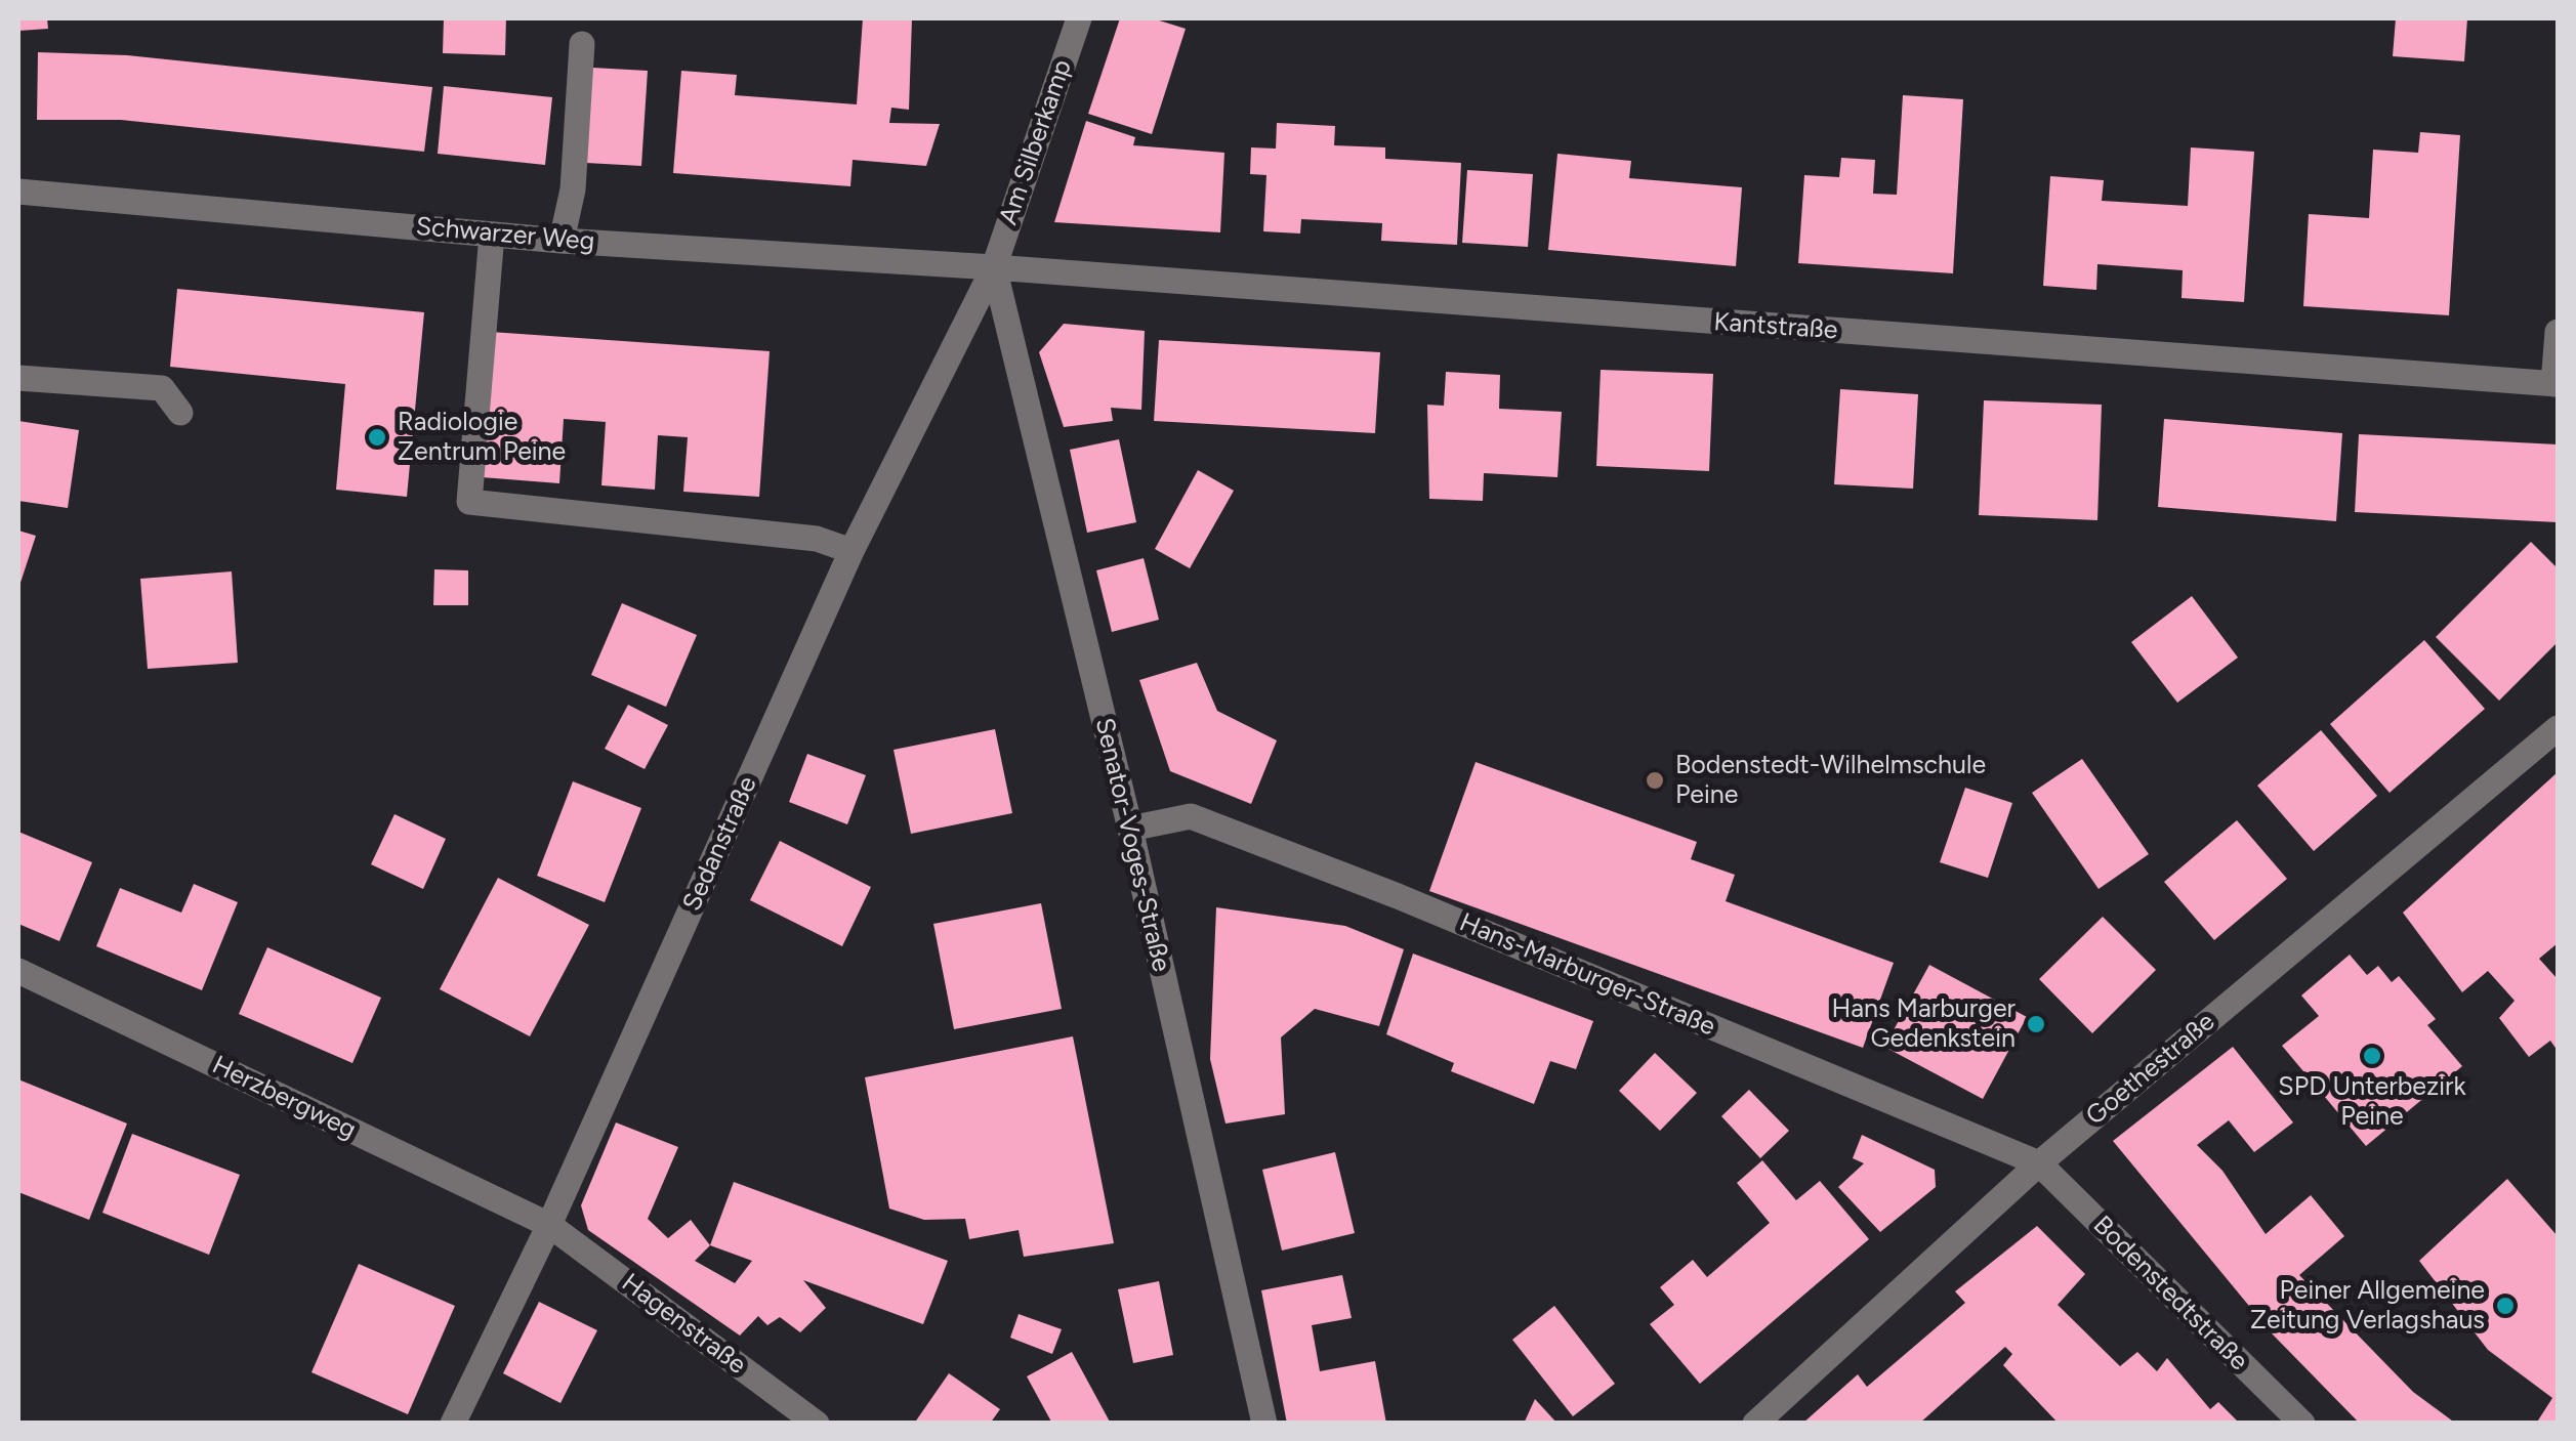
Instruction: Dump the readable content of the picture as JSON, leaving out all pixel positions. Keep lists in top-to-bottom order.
{
  "streets": {
    "street": [
      "Am Silberkamp",
      "Schwarzer Weg",
      "Kantstraße",
      "Sedanstraße",
      "Senator-Voges-Straße",
      "Hans-Marburger-Straße",
      "Goethestraße",
      "Herzbergweg",
      "Bodenstedtstraße",
      "Hagenstraße"
    ]
  },
  "crossings": [
    ["Am Silberkamp", "Schwarzer Weg"],
    ["Am Silberkamp", "Kantstraße"],
    ["Am Silberkamp", "Sedanstraße"],
    ["Am Silberkamp", "Senator-Voges-Straße"],
    ["Schwarzer Weg", "Kantstraße"],
    ["Schwarzer Weg", "Sedanstraße"],
    ["Schwarzer Weg", "Senator-Voges-Straße"],
    ["Kantstraße", "Sedanstraße"],
    ["Kantstraße", "Senator-Voges-Straße"],
    ["Sedanstraße", "Senator-Voges-Straße"],
    ["Sedanstraße", "Herzbergweg"],
    ["Sedanstraße", "Hagenstraße"],
    ["Senator-Voges-Straße", "Hans-Marburger-Straße"],
    ["Hans-Marburger-Straße", "Goethestraße"],
    ["Hans-Marburger-Straße", "Bodenstedtstraße"],
    ["Goethestraße", "Bodenstedtstraße"],
    ["Herzbergweg", "Hagenstraße"]
  ],
  "places": [
    "Radiologie Zentrum Peine",
    "Bodenstedt-Wilhelmschule Peine",
    "Hans Marburger Gedenkstein",
    "SPD Unterbezirk Peine",
    "Peiner Allgemeine Zeitung Verlagshaus"
  ]
}
